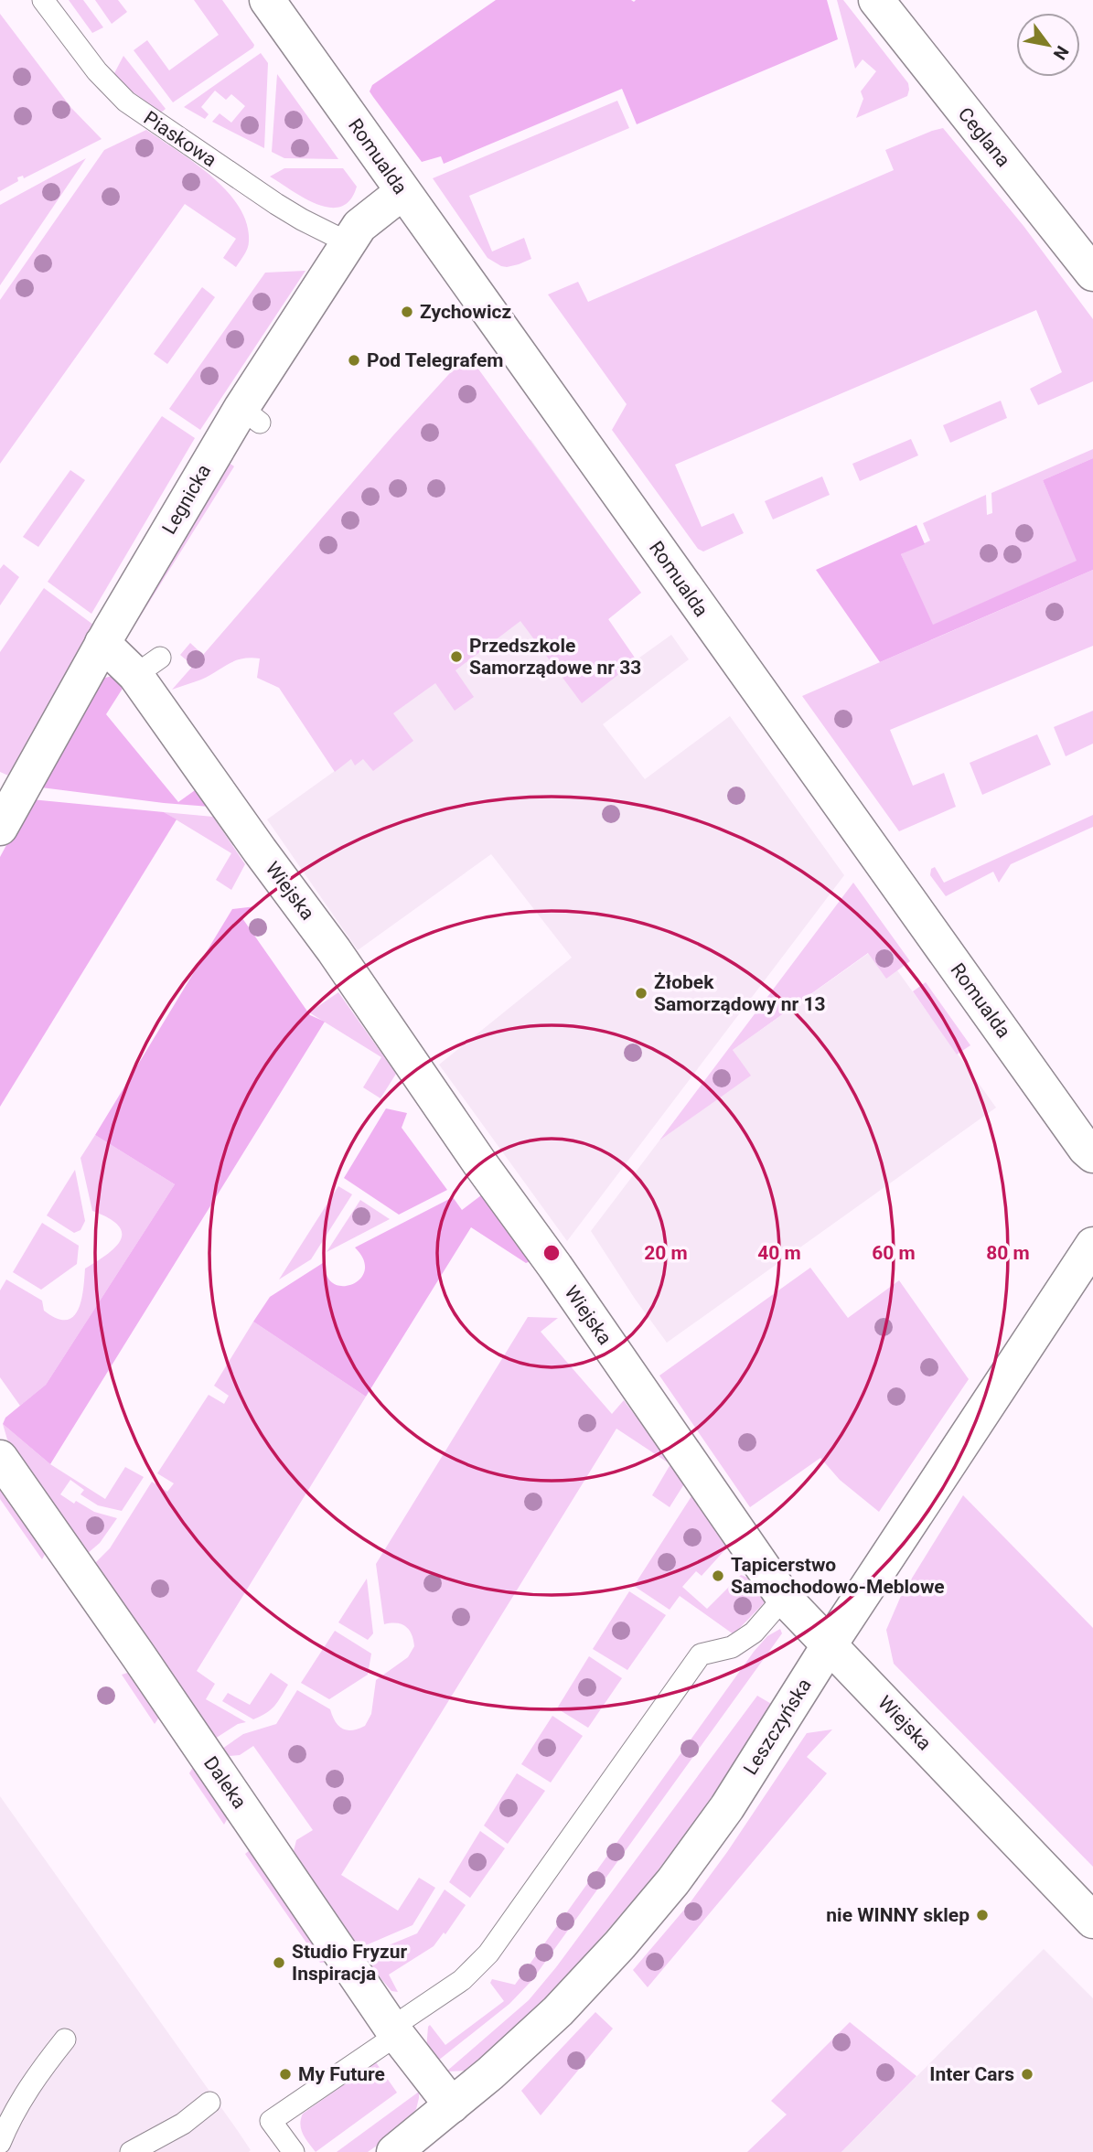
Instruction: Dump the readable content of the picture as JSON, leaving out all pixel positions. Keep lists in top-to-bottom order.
{
  "streets": {
    "street": [
      "Ceglana",
      "Romualda",
      "Legnicka",
      "Wiejska",
      "Leszczyńska",
      "Daleka"
    ],
    "lane": ["Piaskowa"]
  },
  "crossings": [
    ["Piaskowa", "Legnicka"],
    ["Romualda", "Legnicka"],
    ["Legnicka", "Wiejska"],
    ["Wiejska", "Leszczyńska"],
    ["Leszczyńska", "Daleka"]
  ],
  "places": [
    "Zychowicz",
    "Pod Telegrafem",
    "Przedszkole Samorządowe nr 33",
    "Żłobek Samorządowy nr 13",
    "Tapicerstwo Samochodowo-Meblowe",
    "nie WINNY sklep",
    "Studio Fryzur Inspiracja",
    "My Future",
    "Inter Cars"
  ],
  "north": "bottom right",
  "rings": [
    "20 m",
    "40 m",
    "60 m",
    "80 m"
  ]
}
